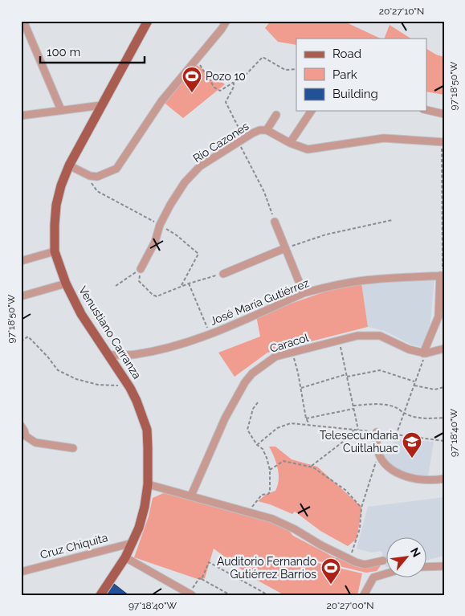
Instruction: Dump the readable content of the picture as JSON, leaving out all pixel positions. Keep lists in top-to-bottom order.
{
  "streets": {
    "main road": ["Venustiano Carranza"],
    "street": [
      "Río Cazones",
      "José María Gutiérrez",
      "Caracol",
      "Cruz Chiquita"
    ]
  },
  "crossings": [
    ["José María Gutiérrez", "Venustiano Carranza"],
    ["Venustiano Carranza", "Cruz Chiquita"]
  ],
  "places": {
    "sports": ["Pozo 10", "Auditorio Fernando Gutiérrez Barrios"],
    "school or university": ["Telesecundaria Cuitlahuac"]
  },
  "legend": ["Road", "Park", "Building"],
  "scale_bar": "100 m",
  "north": "top right",
  "coordinates": [
    "20°27'10\"N",
    "97°18'50\"W",
    "97°18'40\"W",
    "20°27'00\"N"
  ]
}
